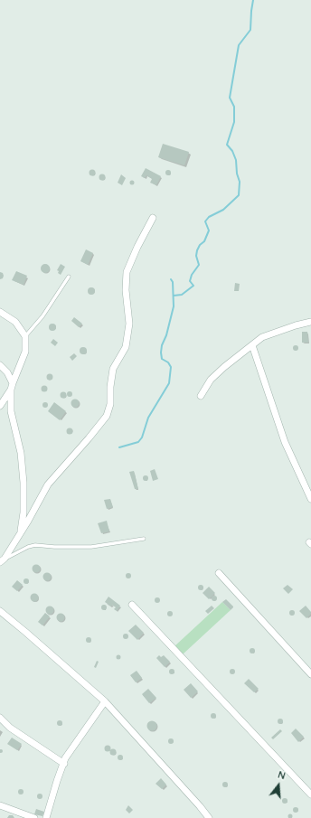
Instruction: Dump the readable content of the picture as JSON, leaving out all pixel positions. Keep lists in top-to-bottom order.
{
  "north": "top"
}
